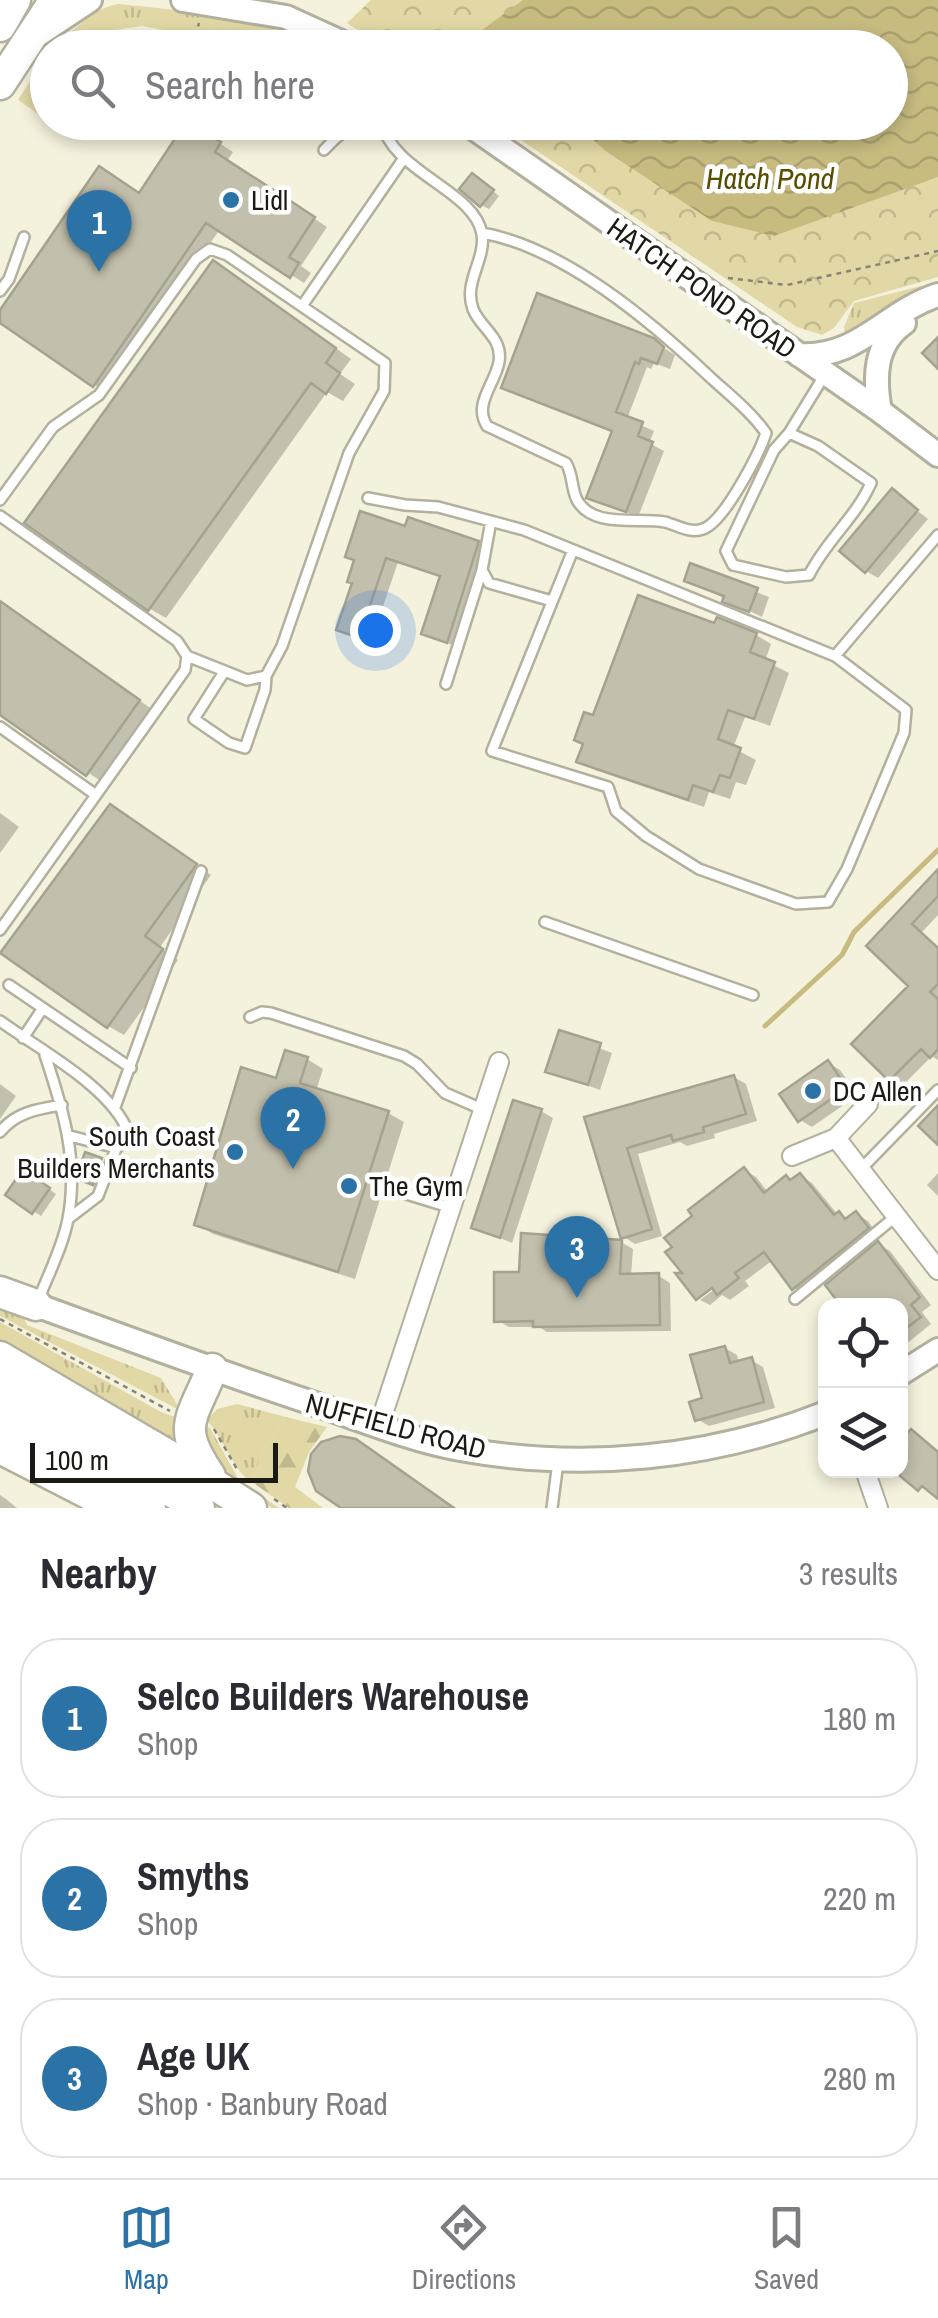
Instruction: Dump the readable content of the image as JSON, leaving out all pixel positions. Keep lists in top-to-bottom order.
{
  "streets": {
    "street": ["HATCH POND ROAD", "NUFFIELD ROAD"]
  },
  "water": ["Hatch Pond"],
  "places": [
    "Lidl",
    "DC Allen",
    "South Coast Builders Merchants",
    "The Gym"
  ],
  "scale_bar": "100 m",
  "page": {
    "search": "Search here",
    "pins": ["1", "2", "3"],
    "scale": "100 m",
    "heading": ["Nearby", "3 results"],
    "list": [
      {
        "mark": "1",
        "name": "Selco Builders Warehouse",
        "note": "Shop",
        "value": "180 m"
      },
      {
        "mark": "2",
        "name": "Smyths",
        "note": "Shop",
        "value": "220 m"
      },
      {
        "mark": "3",
        "name": "Age UK",
        "note": "Shop · Banbury Road",
        "value": "280 m"
      }
    ],
    "nav": ["Map", "Directions", "Saved"]
  }
}
